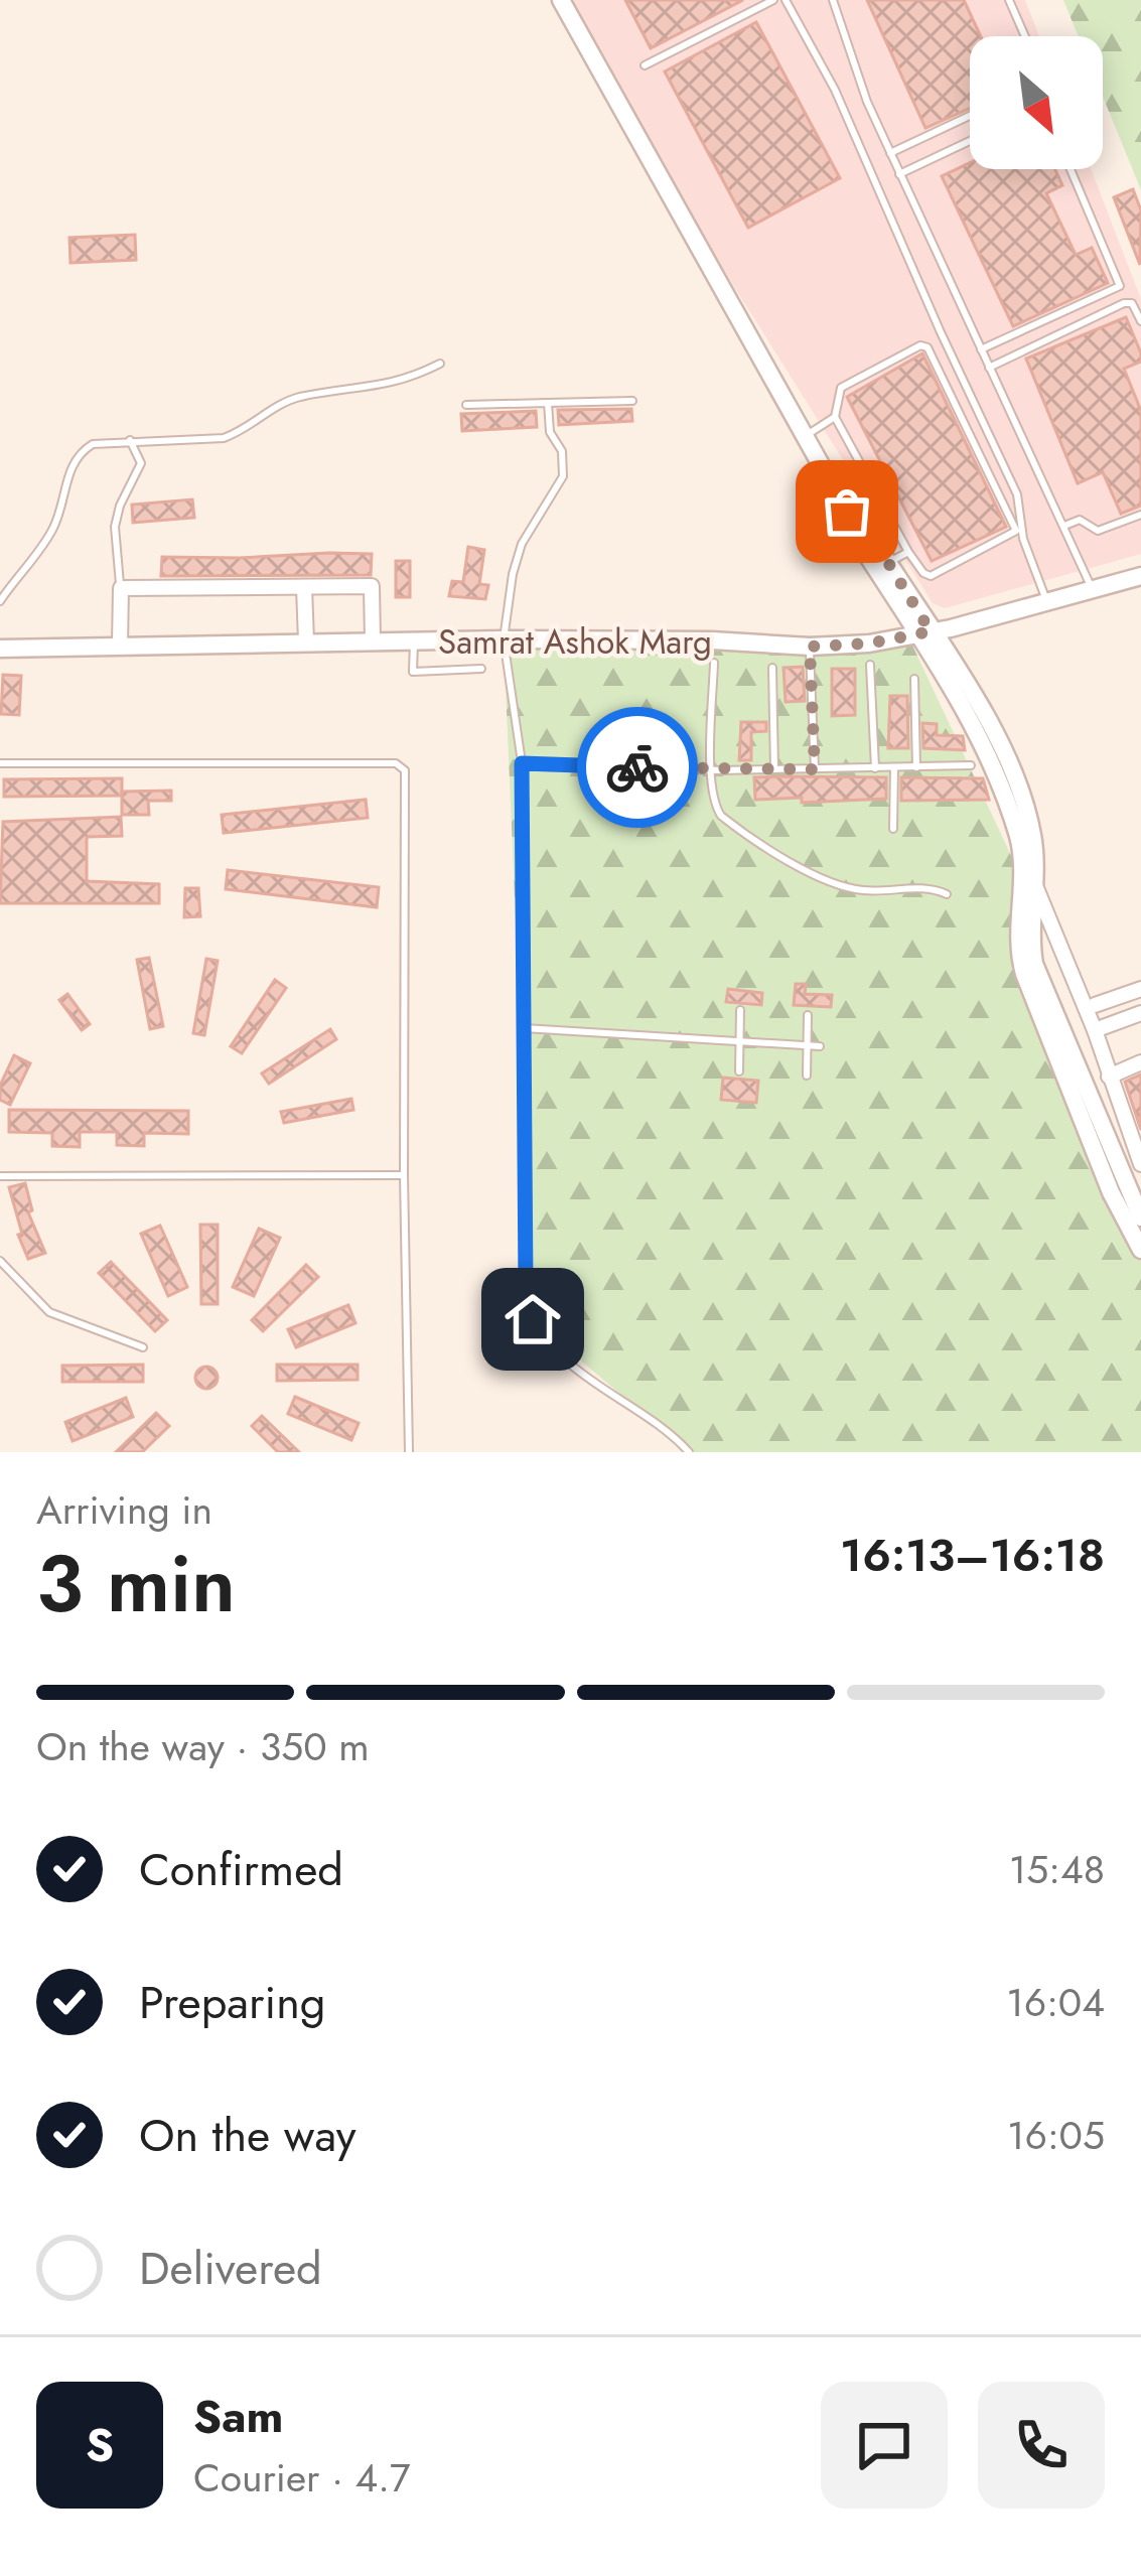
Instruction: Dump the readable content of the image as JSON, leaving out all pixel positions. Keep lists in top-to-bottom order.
{
  "streets": {
    "street": ["Samrat Ashok Marg"]
  },
  "north": "bottom right",
  "page": {
    "heading": ["3 min", "Arriving in", "16:13–16:18"],
    "panel": ["Sam", "Courier · 4.7"],
    "bar": "On the way · 350 m",
    "list": [
      ["Confirmed", "15:48"],
      ["Preparing", "16:04"],
      ["On the way", "16:05"],
      "Delivered"
    ],
    "round": "S"
  }
}
